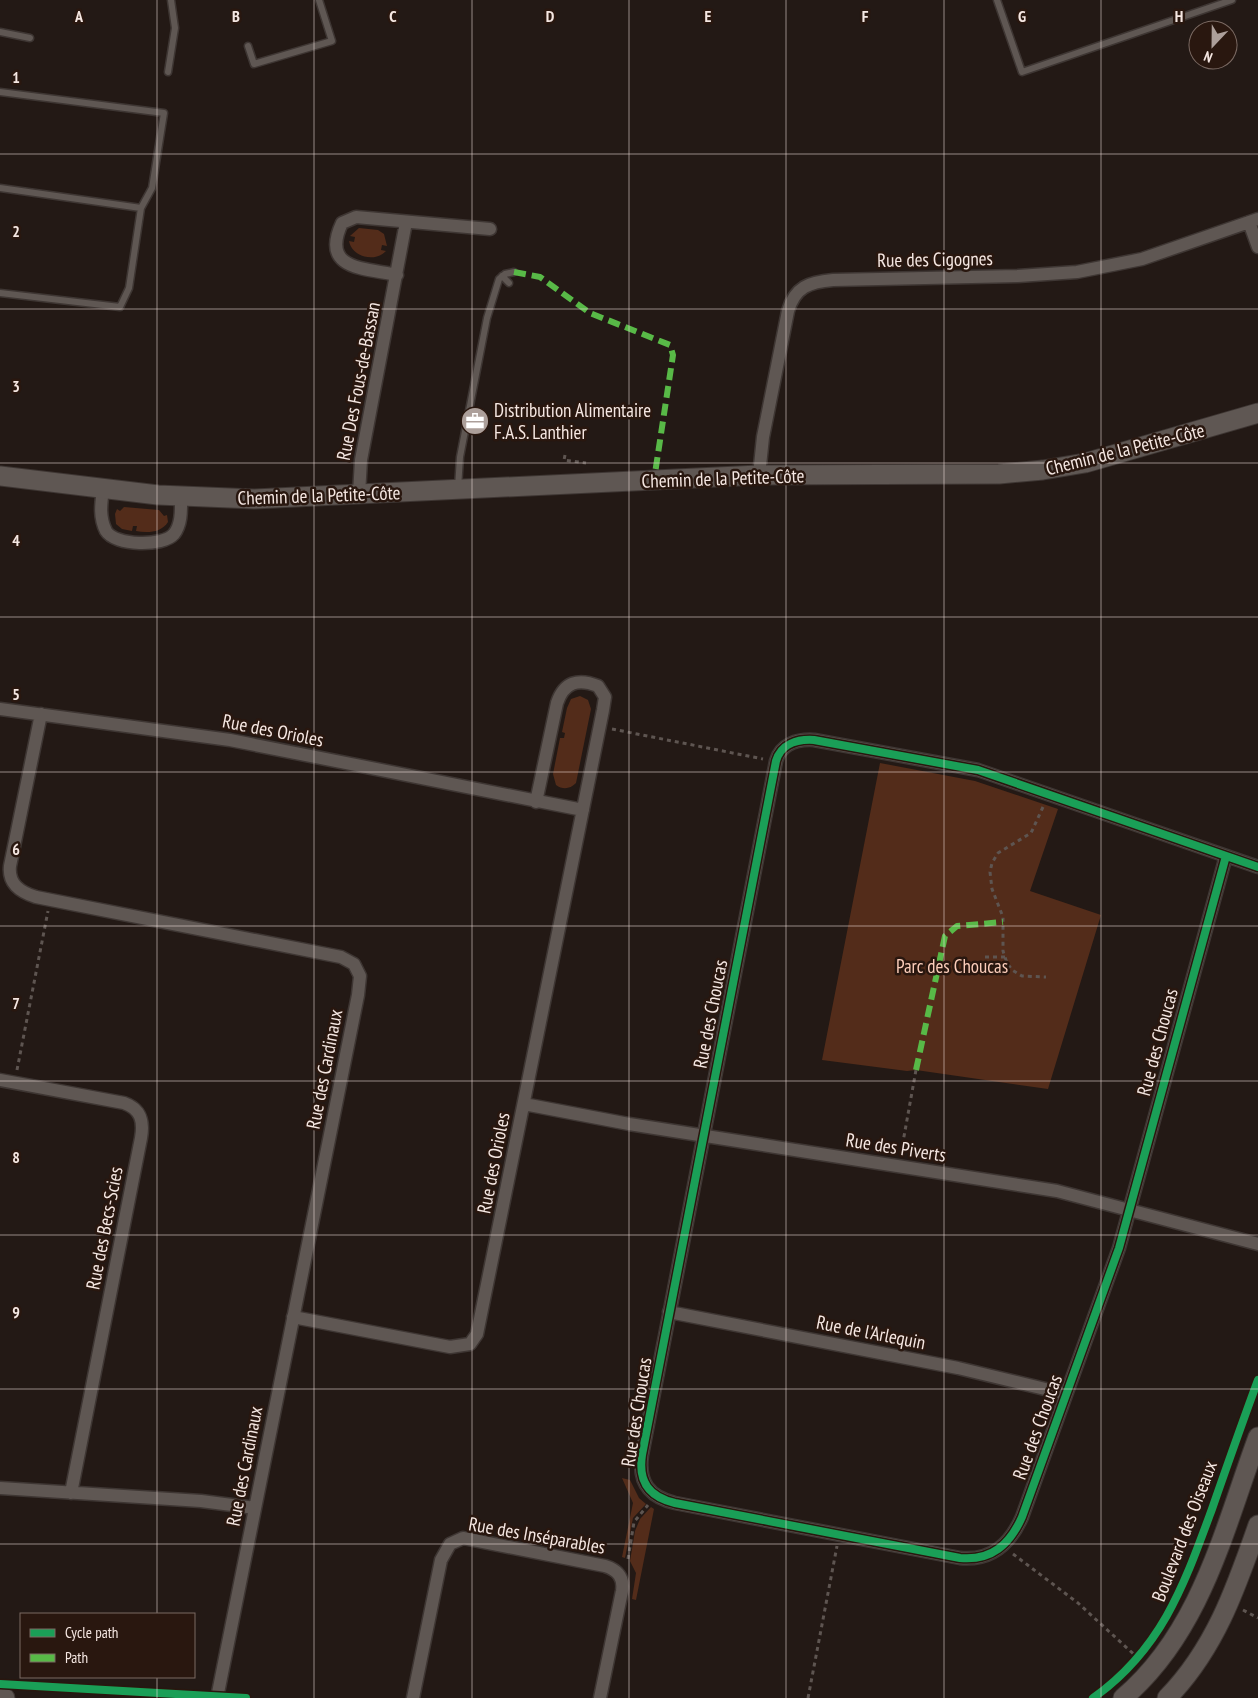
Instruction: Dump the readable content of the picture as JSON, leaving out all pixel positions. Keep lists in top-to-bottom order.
{
  "streets": {
    "street": [
      "Rue des Cigognes",
      "Rue Des Fous-de-Bassan",
      "Chemin de la Petite-Côte",
      "Rue des Orioles",
      "Rue des Choucas",
      "Rue des Cardinaux",
      "Rue des Piverts",
      "Rue des Becs-Scies",
      "Rue de l'Arlequin",
      "Boulevard des Oiseaux",
      "Rue des Inséparables"
    ]
  },
  "crossings": [
    ["Rue des Cigognes", "Chemin de la Petite-Côte"],
    ["Rue Des Fous-de-Bassan", "Chemin de la Petite-Côte"],
    ["Rue des Orioles", "Rue des Cardinaux"],
    ["Rue des Orioles", "Rue des Piverts"],
    ["Rue des Choucas", "Rue des Piverts"],
    ["Rue des Choucas", "Rue de l'Arlequin"]
  ],
  "parks": ["Parc des Choucas"],
  "places": {
    "office": ["Distribution Alimentaire F.A.S. Lanthier"]
  },
  "legend": ["Cycle path", "Path"],
  "north": "bottom",
  "grid": {
    "columns": [
      "A",
      "B",
      "C",
      "D",
      "E",
      "F",
      "G",
      "H"
    ],
    "rows": [
      "1",
      "2",
      "3",
      "4",
      "5",
      "6",
      "7",
      "8",
      "9"
    ]
  }
}
